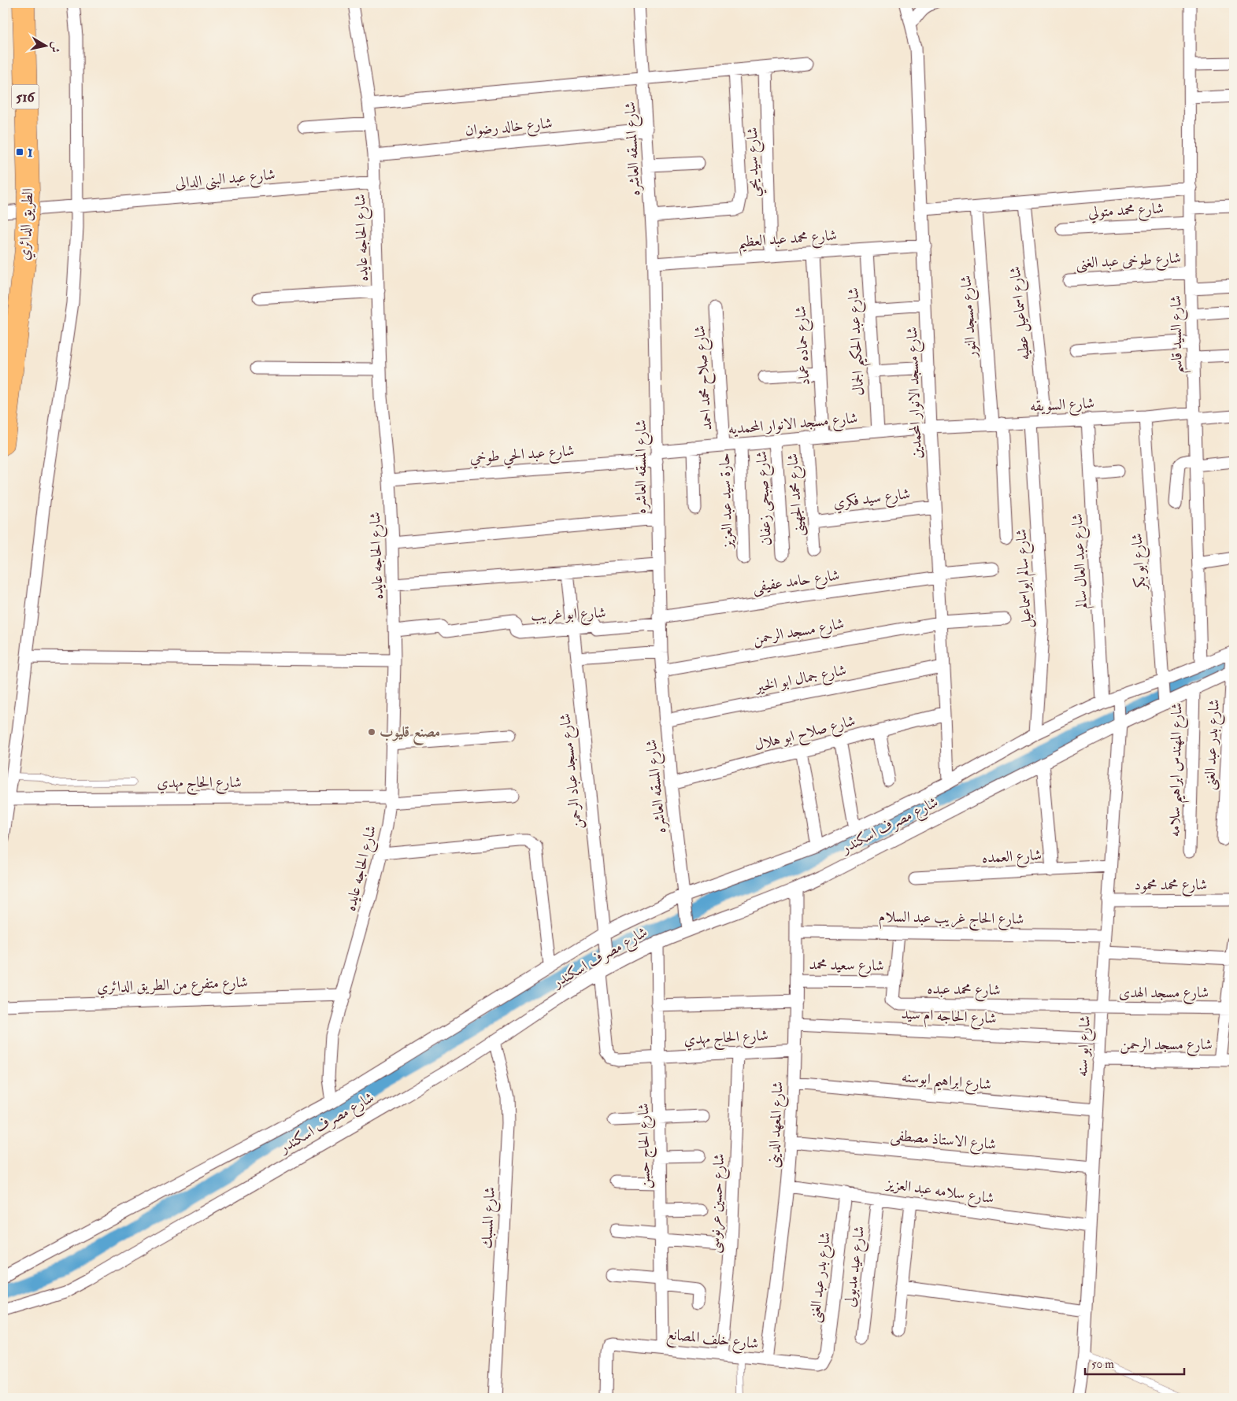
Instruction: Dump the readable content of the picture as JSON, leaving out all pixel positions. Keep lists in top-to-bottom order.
{
  "streets": {
    "highway": ["516", "الطريق الدائري"],
    "street": [
      "شارع خالد رضوان",
      "شارع المسقه العاشره",
      "شارع سيد يحي",
      "شارع عبد البنى الدالى",
      "شارع محمد متولي",
      "شارع الحاجه عايده",
      "شارع محمد عبد العظيم",
      "شارع طوخى عبد الغنى",
      "شارع اسماعيل عطيه",
      "شارع مسجد النور",
      "شارع السيد قاسم",
      "شارع عبد الحكيم الجمال",
      "شارع حماده عماد",
      "شارع صلاح محمد احمد",
      "شارع مسجد الانوار المحمدين",
      "شارع السويقه",
      "شارع مسجد الانوار المحمديه",
      "شارع عبد الحي طوخي",
      "شارع محمد الجهينى",
      "شارع صبحى زعفان",
      "شارع سيد فكري",
      "حارة سيد عبد العزيز",
      "شارع عبد العال سالم",
      "شارع ابو بكر",
      "شارع سالم ابواسماعيل",
      "شارع حامد عفيفى",
      "شارع ابو غريب",
      "شارع مسجد الرحمن",
      "شارع جمال ابو الخير",
      "شارع صلاح ابو هلال",
      "شارع بدر عبد الغنى",
      "شارع المهندس ابراهيم سلامه",
      "شارع مسجد عباد الرحمن",
      "شارع الحاج مهدي",
      "شارع مصرف اسكندر",
      "شارع العمده",
      "شارع محمد محمود",
      "شارع الحاج غريب عبد السلام",
      "شارع سعيد محمد",
      "شارع متفرع من الطريق الدائري",
      "شارع محمد عبده",
      "شارع مسجد الهدى",
      "شارع الحاجه ام سيد",
      "شارع ابو سنه",
      "شارع ابراهيم ابوسنه",
      "شارع المعهد الدينى",
      "شارع الاستاذ مصطفى",
      "شارع الحاج حسن",
      "شارع سلامه عبد العزيز",
      "شارع حسين عرنوسى",
      "شارع المسبك",
      "شارع عيد مدبولى",
      "شارع خلف المصانع"
    ]
  },
  "crossings": [
    ["شارع خالد رضوان", "شارع المسقه العاشره"],
    ["شارع خالد رضوان", "شارع الحاجه عايده"],
    ["شارع المسقه العاشره", "شارع محمد عبد العظيم"],
    ["شارع المسقه العاشره", "شارع مسجد الانوار المحمديه"],
    ["شارع المسقه العاشره", "شارع عبد الحي طوخي"],
    ["شارع المسقه العاشره", "شارع حامد عفيفى"],
    ["شارع المسقه العاشره", "شارع ابو غريب"],
    ["شارع المسقه العاشره", "شارع مسجد الرحمن"],
    ["شارع المسقه العاشره", "شارع جمال ابو الخير"],
    ["شارع المسقه العاشره", "شارع صلاح ابو هلال"],
    ["شارع المسقه العاشره", "شارع مصرف اسكندر"],
    ["شارع سيد يحي", "شارع محمد عبد العظيم"],
    ["شارع عبد البنى الدالى", "شارع الحاجه عايده"],
    ["شارع محمد متولي", "شارع السيد قاسم"],
    ["شارع الحاجه عايده", "شارع عبد الحي طوخي"],
    ["شارع الحاجه عايده", "شارع ابو غريب"],
    ["شارع الحاجه عايده", "شارع الحاج مهدي"],
    ["شارع الحاجه عايده", "شارع مصرف اسكندر"],
    ["شارع الحاجه عايده", "شارع متفرع من الطريق الدائري"],
    ["شارع محمد عبد العظيم", "شارع عبد الحكيم الجمال"],
    ["شارع محمد عبد العظيم", "شارع حماده عماد"],
    ["شارع محمد عبد العظيم", "شارع مسجد الانوار المحمدين"],
    ["شارع طوخى عبد الغنى", "شارع السيد قاسم"],
    ["شارع اسماعيل عطيه", "شارع السويقه"],
    ["شارع مسجد النور", "شارع السويقه"],
    ["شارع السيد قاسم", "شارع السويقه"],
    ["شارع السيد قاسم", "شارع مصرف اسكندر"],
    ["شارع عبد الحكيم الجمال", "شارع مسجد الانوار المحمديه"],
    ["شارع حماده عماد", "شارع مسجد الانوار المحمديه"],
    ["شارع صلاح محمد احمد", "شارع مسجد الانوار المحمديه"],
    ["شارع مسجد الانوار المحمدين", "شارع السويقه"],
    ["شارع مسجد الانوار المحمدين", "شارع مسجد الانوار المحمديه"],
    ["شارع مسجد الانوار المحمدين", "شارع سيد فكري"],
    ["شارع مسجد الانوار المحمدين", "شارع حامد عفيفى"],
    ["شارع مسجد الانوار المحمدين", "شارع مسجد الرحمن"],
    ["شارع مسجد الانوار المحمدين", "شارع جمال ابو الخير"],
    ["شارع مسجد الانوار المحمدين", "شارع صلاح ابو هلال"],
    ["شارع مسجد الانوار المحمدين", "شارع مصرف اسكندر"],
    ["شارع السويقه", "شارع مسجد الانوار المحمديه"],
    ["شارع السويقه", "شارع عبد العال سالم"],
    ["شارع السويقه", "شارع ابو بكر"],
    ["شارع السويقه", "شارع سالم ابواسماعيل"],
    ["شارع مسجد الانوار المحمديه", "شارع عبد الحي طوخي"],
    ["شارع مسجد الانوار المحمديه", "شارع محمد الجهينى"],
    ["شارع مسجد الانوار المحمديه", "شارع صبحى زعفان"],
    ["شارع مسجد الانوار المحمديه", "حارة سيد عبد العزيز"],
    ["شارع محمد الجهينى", "شارع سيد فكري"],
    ["شارع عبد العال سالم", "شارع مصرف اسكندر"],
    ["شارع ابو بكر", "شارع مصرف اسكندر"],
    ["شارع سالم ابواسماعيل", "شارع مصرف اسكندر"],
    ["شارع حامد عفيفى", "شارع ابو غريب"],
    ["شارع ابو غريب", "شارع مسجد عباد الرحمن"],
    ["شارع مسجد الرحمن", "شارع ابو سنه"],
    ["شارع بدر عبد الغنى", "شارع مصرف اسكندر"],
    ["شارع بدر عبد الغنى", "شارع سلامه عبد العزيز"],
    ["شارع بدر عبد الغنى", "شارع خلف المصانع"],
    ["شارع المهندس ابراهيم سلامه", "شارع مصرف اسكندر"],
    ["شارع مسجد عباد الرحمن", "شارع الحاج مهدي"],
    ["شارع مسجد عباد الرحمن", "شارع مصرف اسكندر"],
    ["شارع الحاج مهدي", "شارع مصرف اسكندر"],
    ["شارع الحاج مهدي", "شارع المعهد الدينى"],
    ["شارع الحاج مهدي", "شارع الحاج حسن"],
    ["شارع الحاج مهدي", "شارع حسين عرنوسى"],
    ["شارع مصرف اسكندر", "شارع ابو سنه"],
    ["شارع مصرف اسكندر", "شارع المعهد الدينى"],
    ["شارع مصرف اسكندر", "شارع الحاج حسن"],
    ["شارع مصرف اسكندر", "شارع المسبك"],
    ["شارع العمده", "شارع ابو سنه"],
    ["شارع محمد محمود", "شارع ابو سنه"],
    ["شارع الحاج غريب عبد السلام", "شارع محمد عبده"],
    ["شارع الحاج غريب عبد السلام", "شارع ابو سنه"],
    ["شارع الحاج غريب عبد السلام", "شارع المعهد الدينى"],
    ["شارع سعيد محمد", "شارع محمد عبده"],
    ["شارع سعيد محمد", "شارع المعهد الدينى"],
    ["شارع محمد عبده", "شارع مسجد الهدى"],
    ["شارع محمد عبده", "شارع ابو سنه"],
    ["شارع مسجد الهدى", "شارع ابو سنه"],
    ["شارع الحاجه ام سيد", "شارع ابو سنه"],
    ["شارع الحاجه ام سيد", "شارع المعهد الدينى"],
    ["شارع ابو سنه", "شارع ابراهيم ابوسنه"],
    ["شارع ابو سنه", "شارع الاستاذ مصطفى"],
    ["شارع ابو سنه", "شارع سلامه عبد العزيز"],
    ["شارع ابراهيم ابوسنه", "شارع المعهد الدينى"],
    ["شارع المعهد الدينى", "شارع الاستاذ مصطفى"],
    ["شارع المعهد الدينى", "شارع سلامه عبد العزيز"],
    ["شارع المعهد الدينى", "شارع خلف المصانع"],
    ["شارع الحاج حسن", "شارع خلف المصانع"],
    ["شارع سلامه عبد العزيز", "شارع عيد مدبولى"],
    ["شارع حسين عرنوسى", "شارع خلف المصانع"]
  ],
  "places": {
    "transit": ["1"],
    "other": ["مصنع قليوب"]
  },
  "scale_bar": "50 m",
  "north": "right"
}
